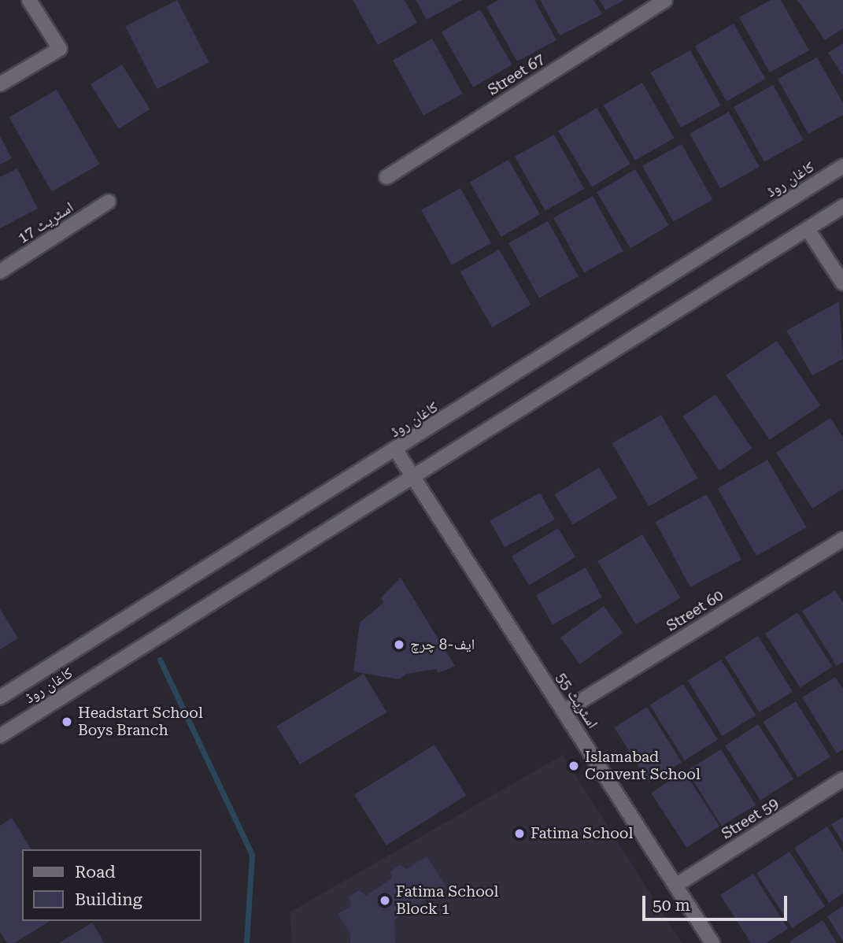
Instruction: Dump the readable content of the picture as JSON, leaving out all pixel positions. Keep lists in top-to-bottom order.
{
  "streets": {
    "street": [
      "Street 67",
      "کاغان روڈ",
      "اسٹریٹ 17",
      "Street 60",
      "اسٹریٹ 55",
      "Street 59"
    ]
  },
  "crossings": [
    ["کاغان روڈ", "اسٹریٹ 55"],
    ["Street 60", "اسٹریٹ 55"],
    ["اسٹریٹ 55", "Street 59"]
  ],
  "places": [
    "ایف-8 چرچ",
    "Headstart School Boys Branch",
    "Islamabad Convent School",
    "Fatima School",
    "Fatima School Block 1"
  ],
  "legend": ["Road", "Building"],
  "scale_bar": "50 m"
}
